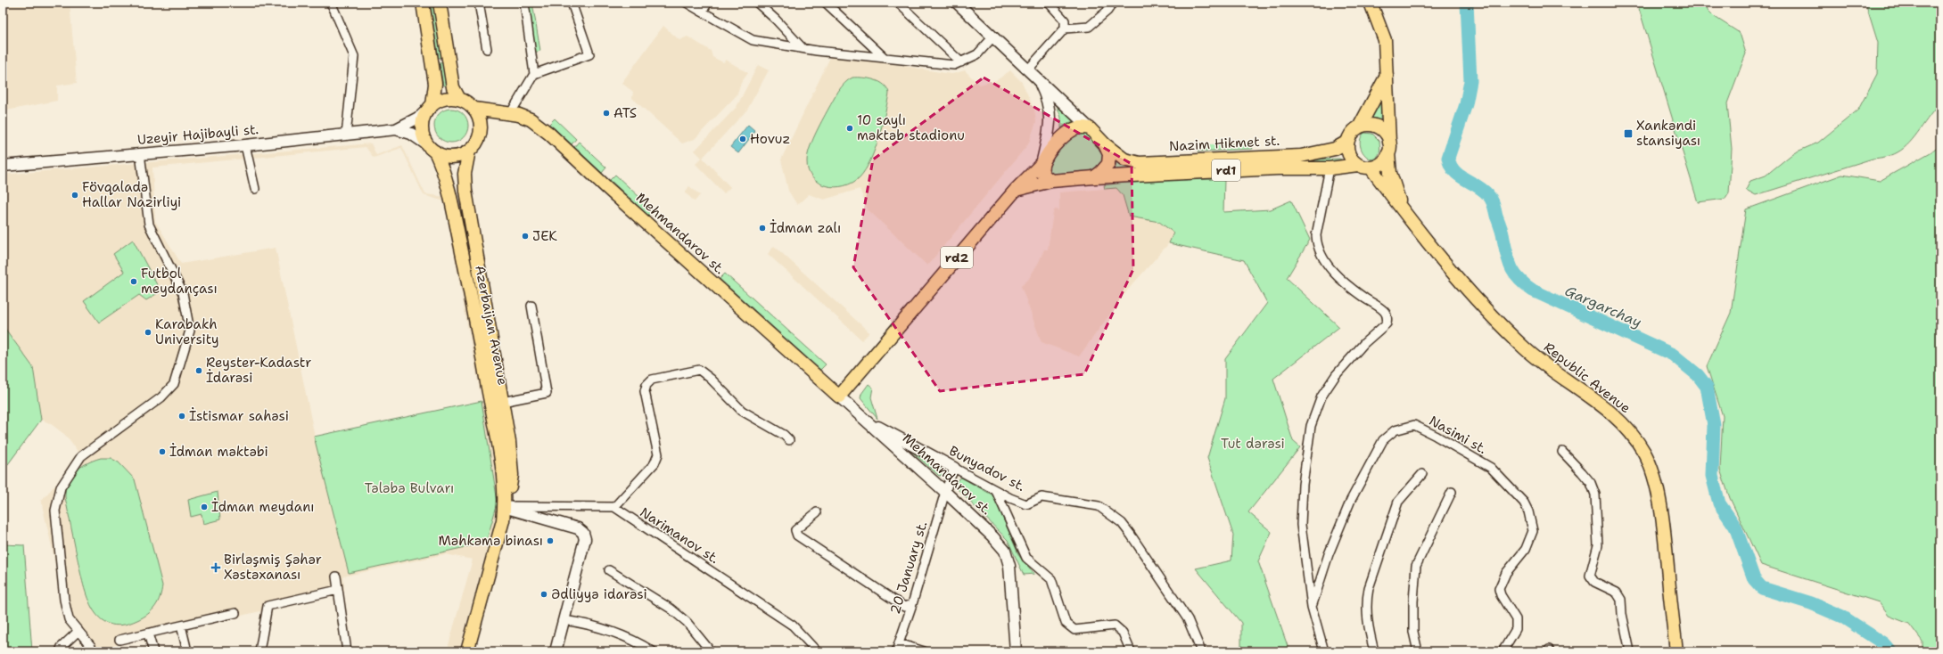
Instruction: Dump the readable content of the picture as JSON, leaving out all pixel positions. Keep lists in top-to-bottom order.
{
  "streets": {
    "main road": [
      "Uzeyir Hajibayli st.",
      "Nazim Hikmet st.",
      "rd1",
      "Mehmandarov st.",
      "rd2",
      "Azerbaijan Avenue",
      "Republic Avenue",
      "Bunyadov st."
    ],
    "street": ["Nasimi st.", "Narimanov st.", "20 January st."]
  },
  "crossings": [
    ["Nazim Hikmet st.", "Republic Avenue"],
    ["Mehmandarov st.", "rd2"],
    ["Mehmandarov st.", "Azerbaijan Avenue"],
    ["Mehmandarov st.", "Bunyadov st."],
    ["Mehmandarov st.", "20 January st."],
    ["Bunyadov st.", "20 January st."]
  ],
  "water": ["Gargarchay"],
  "parks": ["Tut dərəsi", "Tələbə Bulvarı"],
  "places": {
    "other": [
      "ATS",
      "10 saylı məktəb stadionu",
      "Hovuz",
      "Fövqaladə Hallar Nazirliyi",
      "İdman zalı",
      "JEK",
      "Futbol meydançası",
      "Karabakh University",
      "Reyster-Kadastr İdarəsi",
      "İstismar sahəsi",
      "İdman məktəbi",
      "İdman meydanı",
      "Məhkəmə binası",
      "Ədliyyə idarəsi"
    ],
    "transit": ["Xankəndi stansiyası"],
    "health": ["Birləşmiş Şəhər Xəstəxanası"]
  }
}
